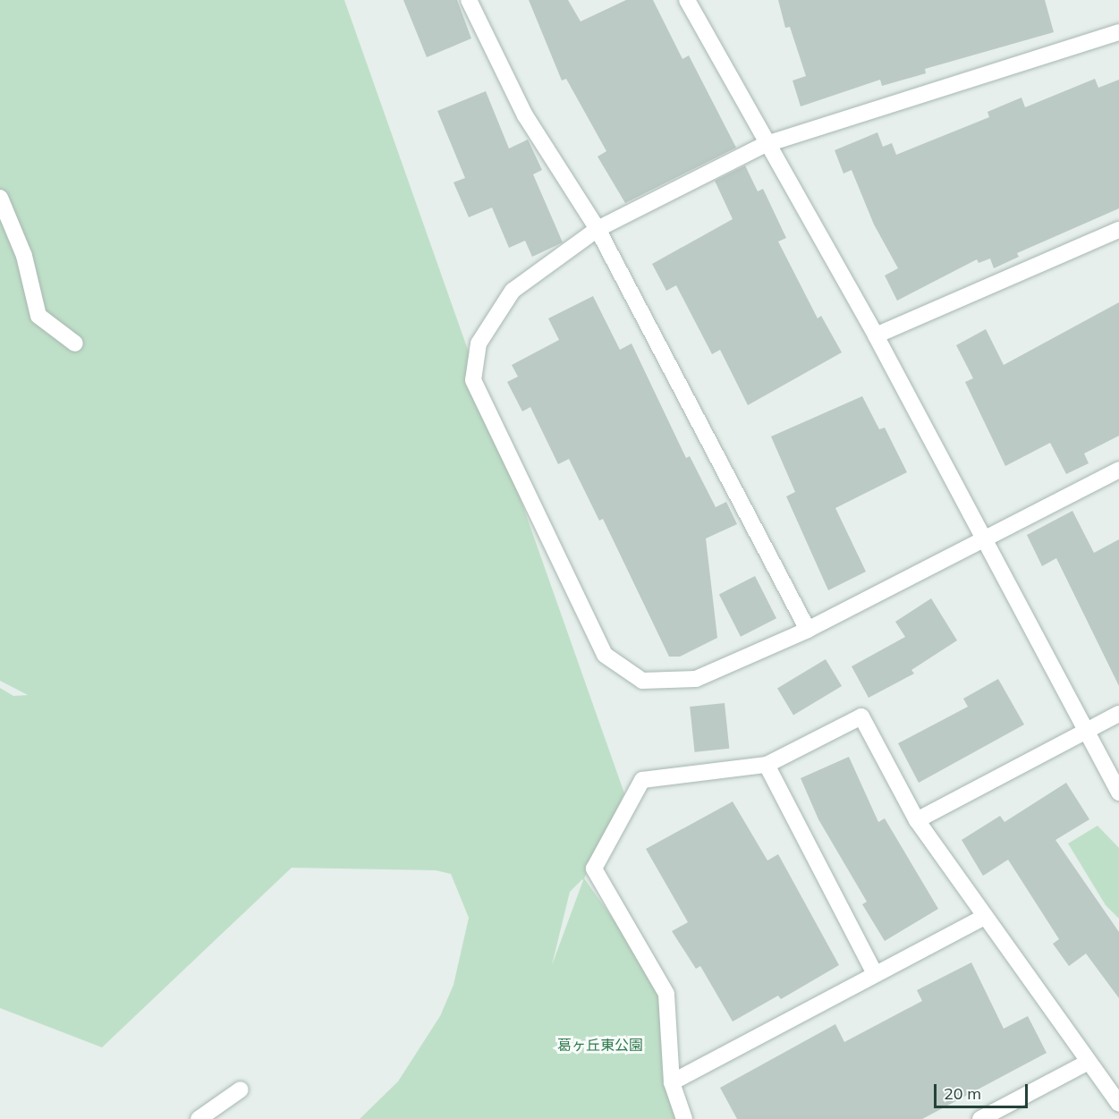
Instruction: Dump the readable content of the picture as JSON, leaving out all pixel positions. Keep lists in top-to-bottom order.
{
  "parks": ["葛ヶ丘東公園"],
  "scale_bar": "20 m"
}
